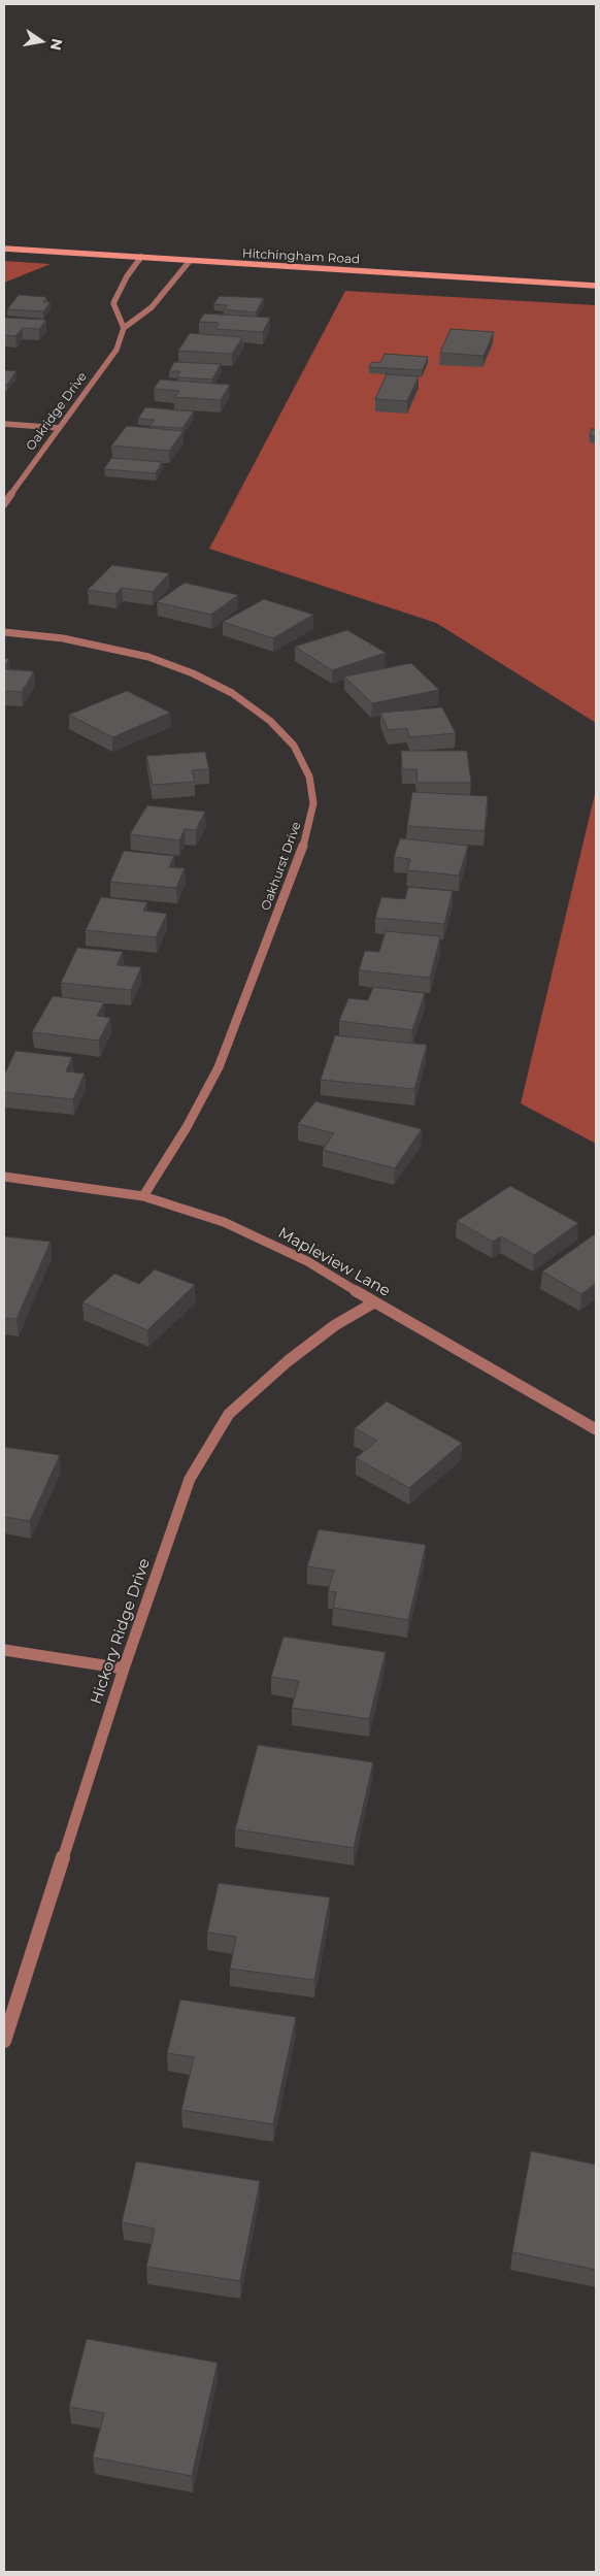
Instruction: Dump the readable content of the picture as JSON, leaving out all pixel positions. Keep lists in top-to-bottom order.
{
  "streets": {
    "street": [
      "Hitchingham Road",
      "Oakridge Drive",
      "Oakhurst Drive",
      "Mapleview Lane",
      "Hickory Ridge Drive"
    ]
  },
  "crossings": [
    ["Oakhurst Drive", "Mapleview Lane"],
    ["Mapleview Lane", "Hickory Ridge Drive"]
  ],
  "north": "right"
}
